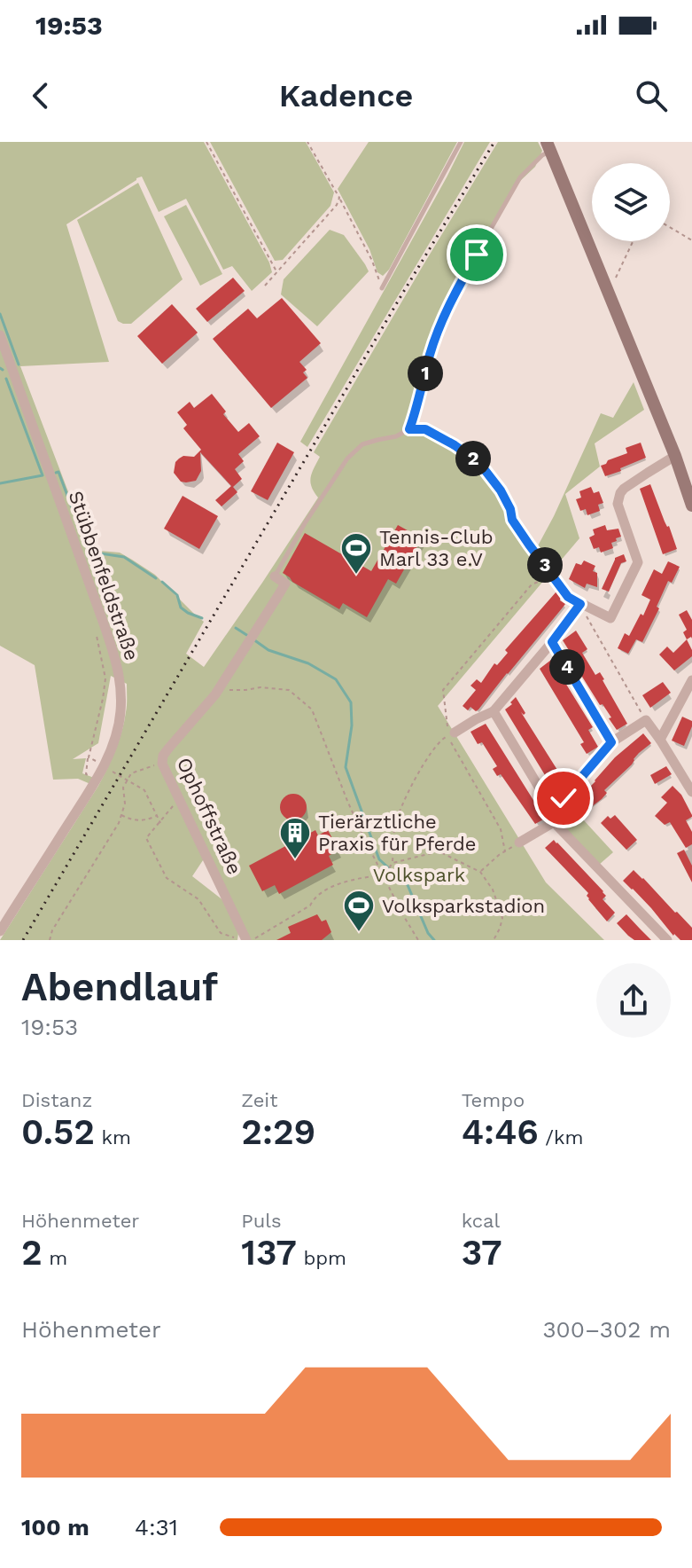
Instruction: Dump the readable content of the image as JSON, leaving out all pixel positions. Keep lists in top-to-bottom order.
{
  "streets": {
    "street": ["Stübbenfeldstraße", "Ophoffstraße"]
  },
  "parks": ["Volkspark"],
  "places": {
    "sports": ["Tennis-Club Marl 33 e.V", "Volksparkstadion"],
    "building": ["Tierärztliche Praxis für Pferde"]
  },
  "page": {
    "status": "19:53",
    "header": "Kadence",
    "pins": [
      "1",
      "2",
      "3",
      "4"
    ],
    "heading": ["Abendlauf", "19:53"],
    "stats": [
      ["Distanz", "0.52 km"],
      ["Zeit", "2:29"],
      ["Tempo", "4:46 /km"],
      ["Höhenmeter", "2 m"],
      ["Puls", "137 bpm"],
      ["kcal", "37"]
    ],
    "chart": ["Höhenmeter", "300–302 m"],
    "list": [
      {
        "name": "100 m",
        "note": "4:31"
      }
    ]
  }
}
